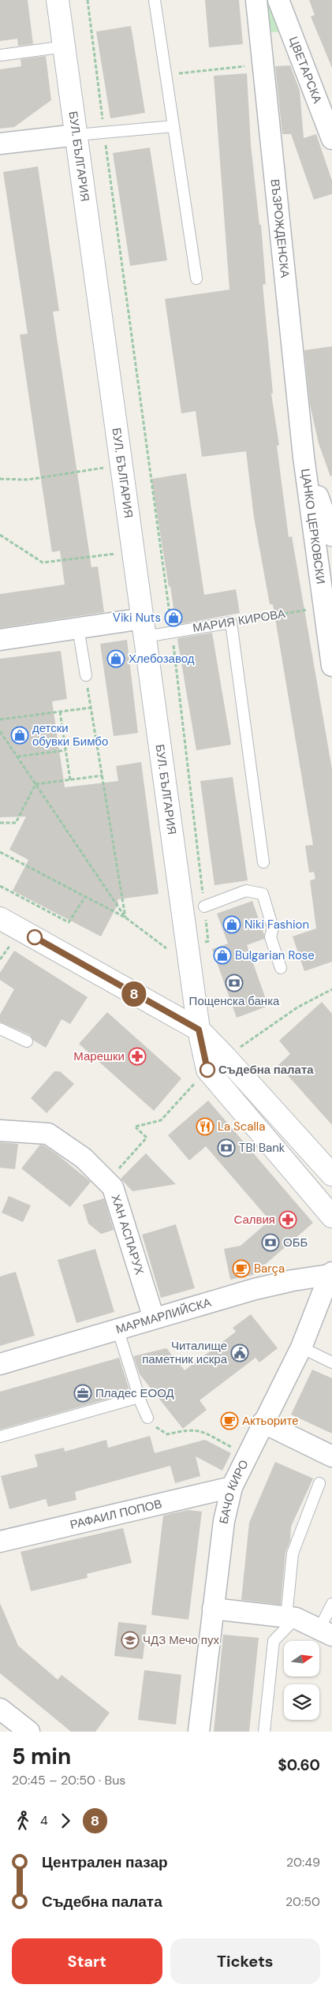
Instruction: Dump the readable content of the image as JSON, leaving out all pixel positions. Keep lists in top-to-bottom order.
{
  "streets": {
    "main road": ["БУЛ. БЪЛГАРИЯ"],
    "street": [
      "ЦВЕТАРСКА",
      "ВЪЗРОЖДЕНСКА",
      "ЦАНКО ЦЕРКОВСКИ",
      "ХАН АСПАРУХ",
      "МАРМАРЛИЙСКА",
      "БАЧО КИРО",
      "РАФАИЛ ПОПОВ"
    ],
    "lane": ["МАРИЯ КИРОВА"]
  },
  "crossings": [
    ["БУЛ. БЪЛГАРИЯ", "МАРИЯ КИРОВА"],
    ["ВЪЗРОЖДЕНСКА", "ЦАНКО ЦЕРКОВСКИ"],
    ["ЦАНКО ЦЕРКОВСКИ", "МАРИЯ КИРОВА"],
    ["ХАН АСПАРУХ", "МАРМАРЛИЙСКА"],
    ["МАРМАРЛИЙСКА", "БАЧО КИРО"],
    ["БАЧО КИРО", "РАФАИЛ ПОПОВ"]
  ],
  "places": {
    "shop": [
      "Viki Nuts",
      "Хлебозавод",
      "детски обувки Бимбо",
      "Niki Fashion",
      "Bulgarian Rose"
    ],
    "bank": ["Пощенска банка", "TBI Bank", "ОББ"],
    "pharmacy": ["Марешки", "Салвия"],
    "other": ["Съдебна палата"],
    "restaurant": ["La Scalla"],
    "cafe": ["Barça", "Актьорите"],
    "public building": ["Читалище паметник искра"],
    "office": ["Пладес ЕООД"],
    "school or university": ["ЧДЗ Мечо пух"]
  },
  "lines": ["bus line 8"],
  "north": "right",
  "page": {
    "on_map": "8",
    "heading": ["5 min", "20:45 – 20:50 · Bus", "$0.60"],
    "legs": ["4", "8"],
    "list": [
      {
        "name": "Централен пазар",
        "value": "20:49"
      },
      {
        "name": "Съдебна палата",
        "value": "20:50"
      }
    ],
    "buttons": ["Start", "Tickets"]
  }
}
